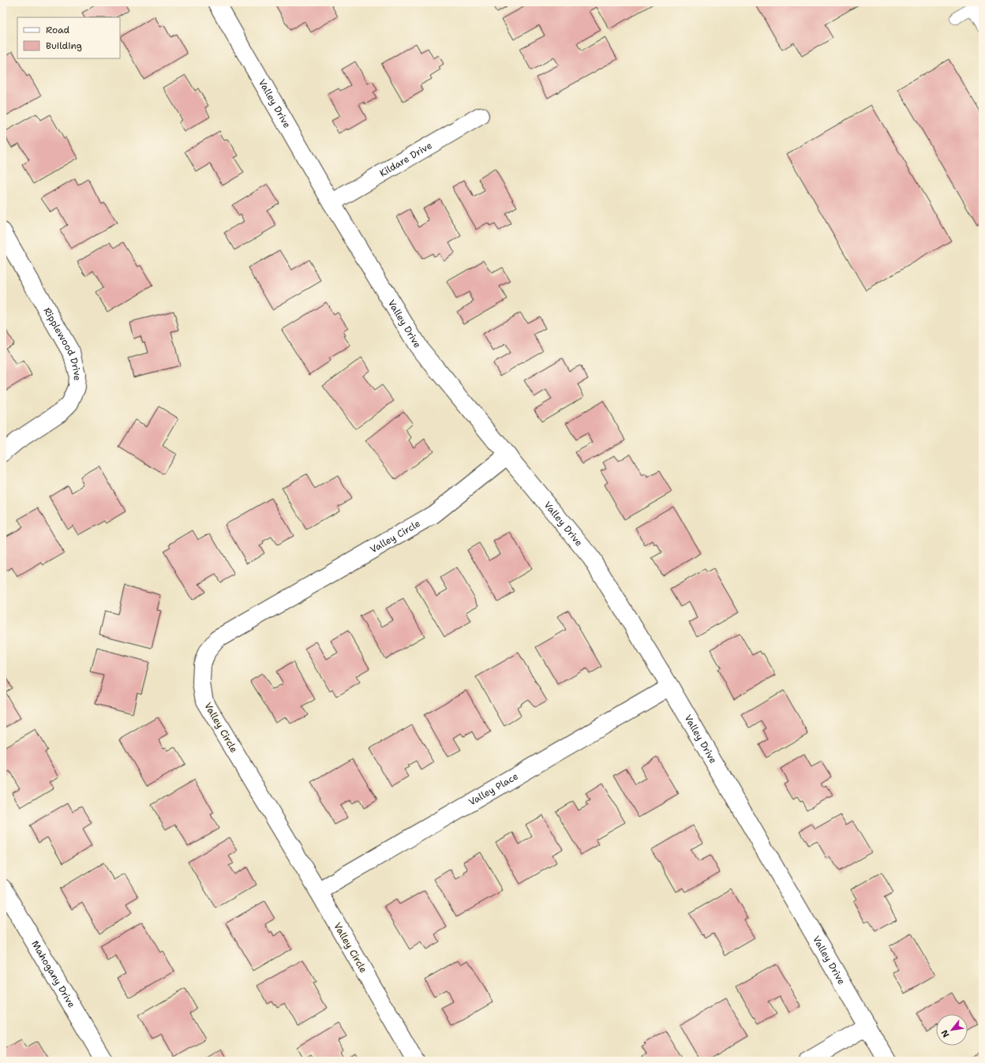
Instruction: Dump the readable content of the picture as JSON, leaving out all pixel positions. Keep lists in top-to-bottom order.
{
  "streets": {
    "street": [
      "Valley Drive",
      "Kildare Drive",
      "Ripplewood Drive",
      "Valley Circle",
      "Valley Place",
      "Mahogany Drive"
    ]
  },
  "crossings": [
    ["Valley Drive", "Kildare Drive"],
    ["Valley Drive", "Valley Circle"],
    ["Valley Drive", "Valley Place"],
    ["Valley Circle", "Valley Place"]
  ],
  "legend": ["Road", "Building"],
  "north": "bottom left"
}
